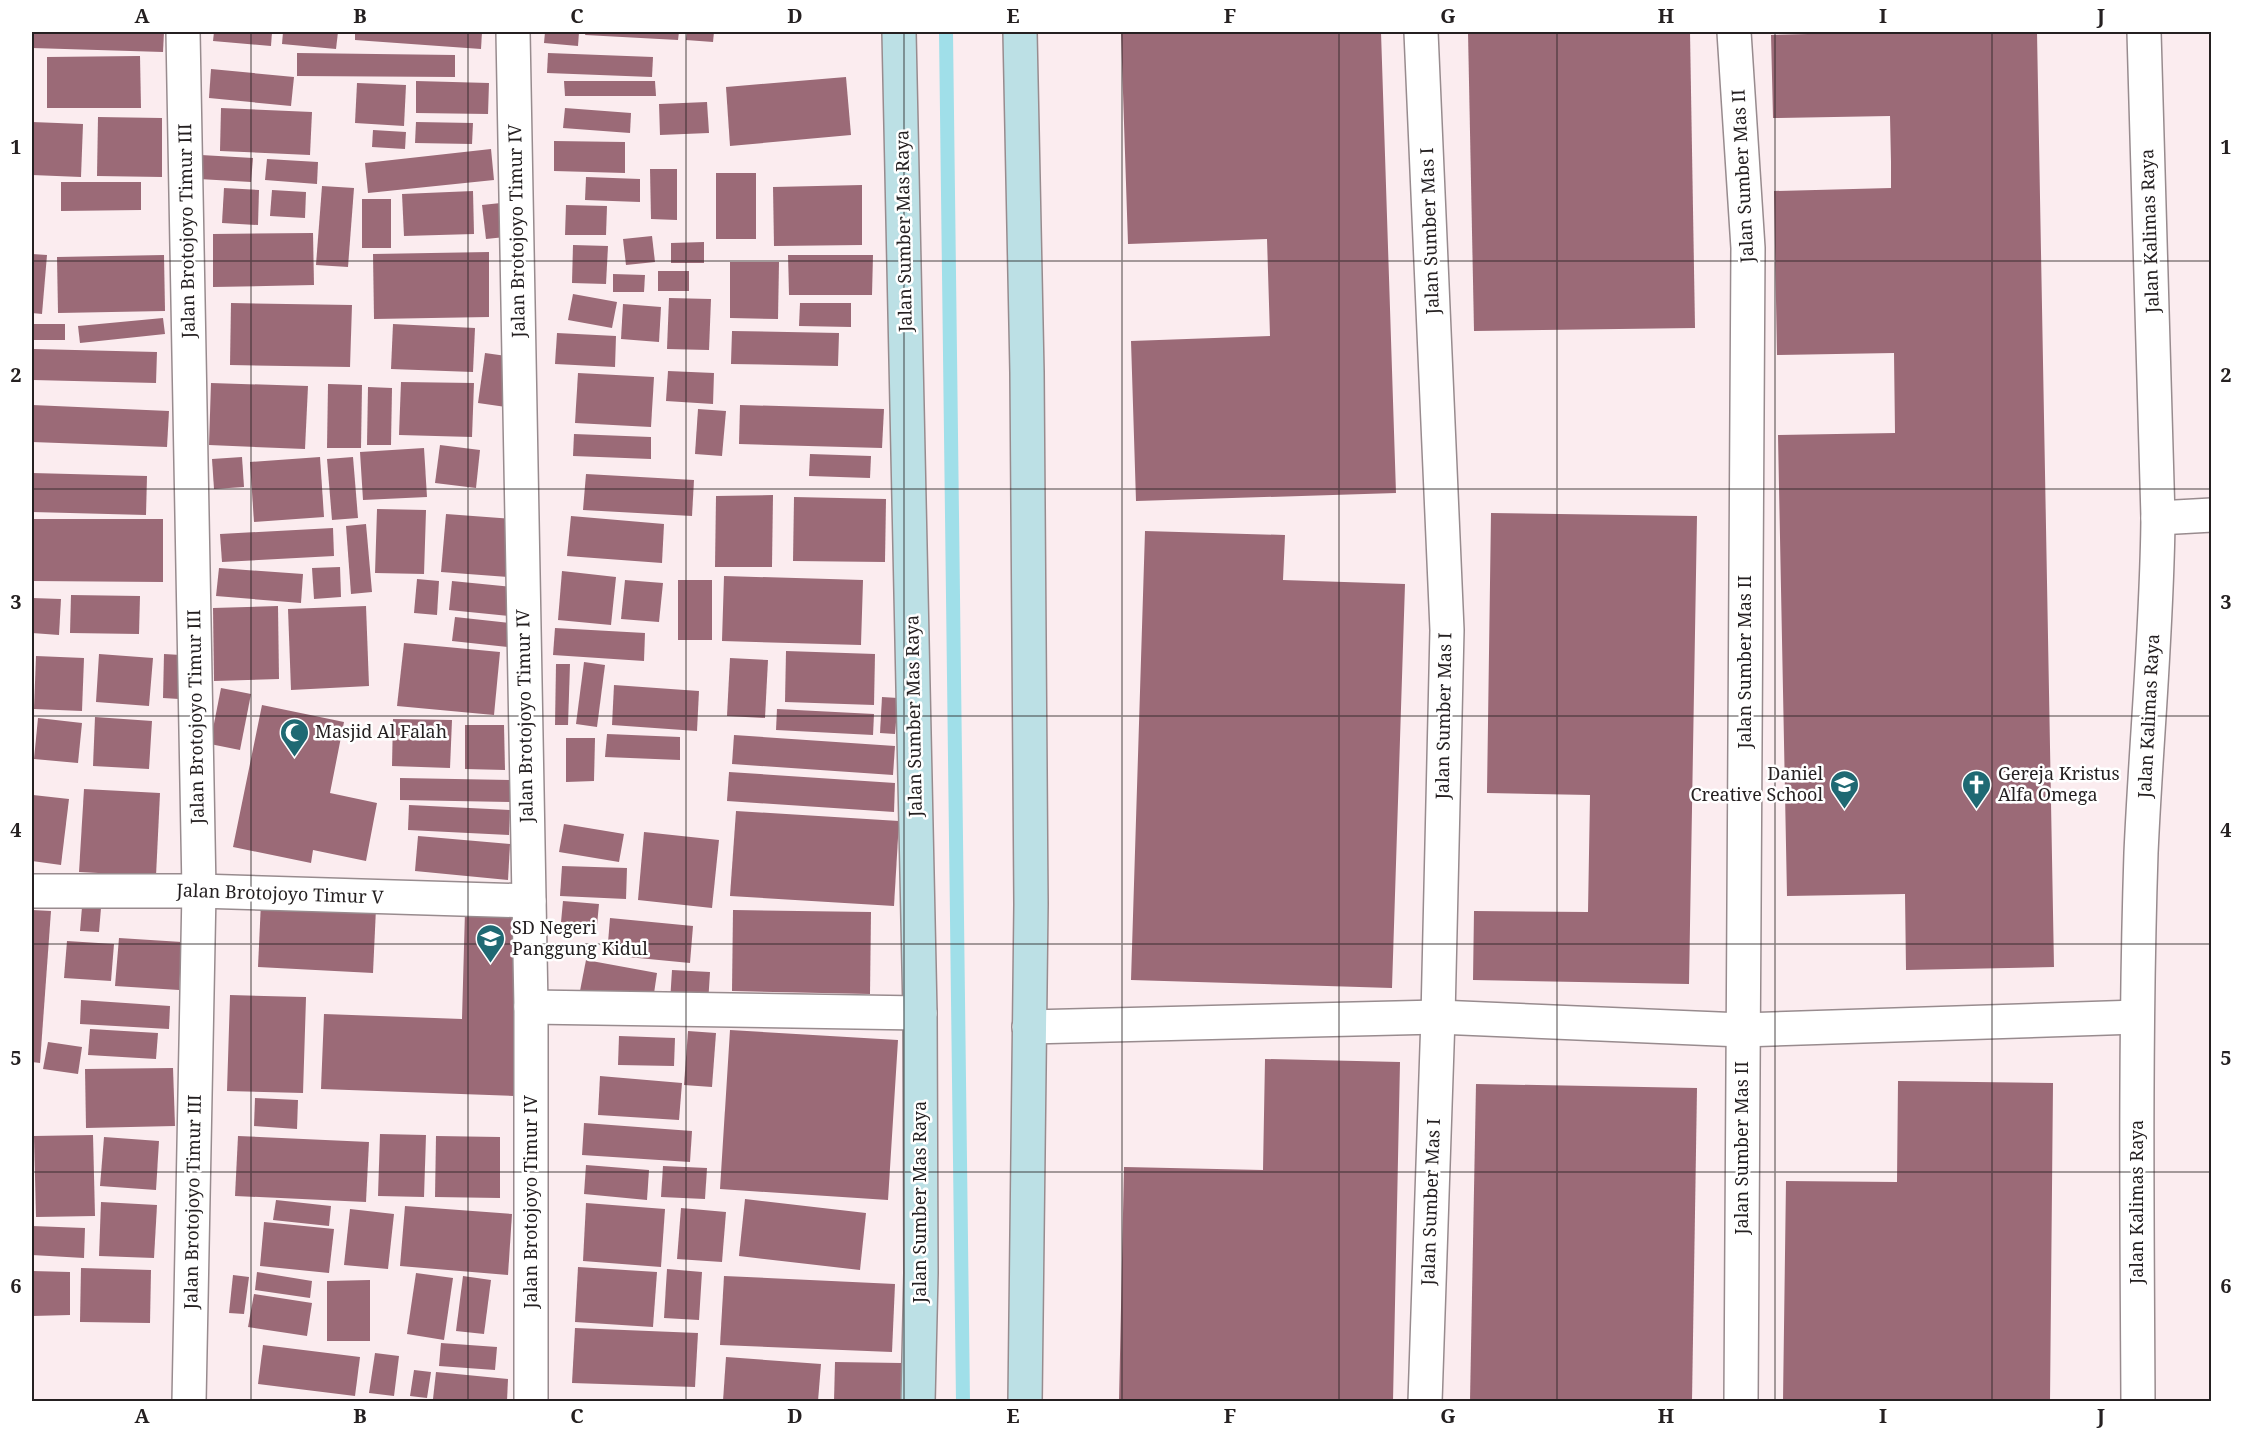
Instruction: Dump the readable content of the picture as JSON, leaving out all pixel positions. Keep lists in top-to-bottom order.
{
  "streets": {
    "street": [
      "Jalan Sumber Mas II",
      "Jalan Brotojoyo Timur III",
      "Jalan Brotojoyo Timur IV",
      "Jalan Sumber Mas Raya",
      "Jalan Sumber Mas I",
      "Jalan Kalimas Raya",
      "Jalan Brotojoyo Timur V"
    ]
  },
  "crossings": [
    ["Jalan Brotojoyo Timur III", "Jalan Brotojoyo Timur V"],
    ["Jalan Brotojoyo Timur IV", "Jalan Brotojoyo Timur V"]
  ],
  "places": {
    "mosque": ["Masjid Al Falah"],
    "school or university": ["Daniel Creative School", "SD Negeri Panggung Kidul"],
    "church": ["Gereja Kristus Alfa Omega"]
  },
  "grid": {
    "columns": [
      "A",
      "B",
      "C",
      "D",
      "E",
      "F",
      "G",
      "H",
      "I",
      "J"
    ],
    "rows": [
      "1",
      "2",
      "3",
      "4",
      "5",
      "6"
    ]
  }
}
